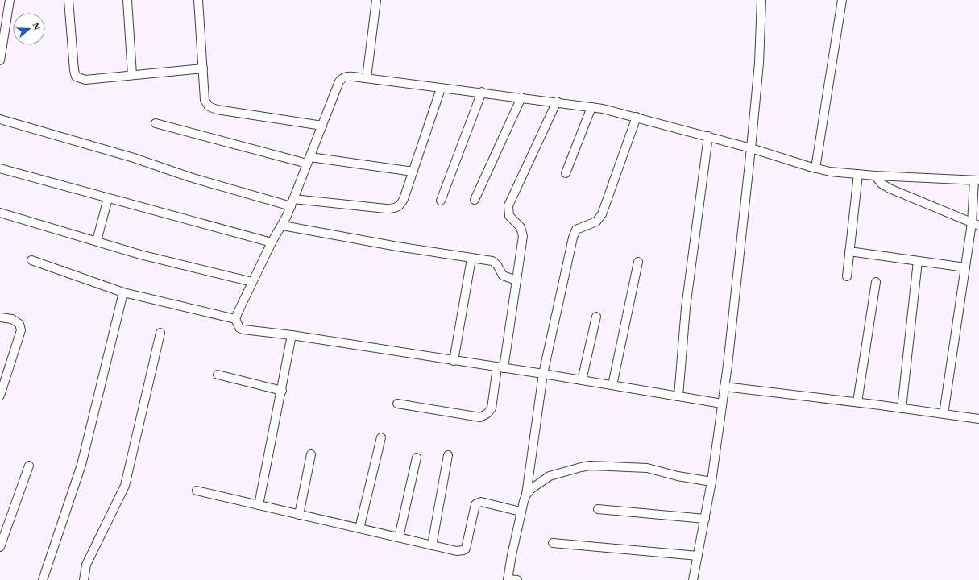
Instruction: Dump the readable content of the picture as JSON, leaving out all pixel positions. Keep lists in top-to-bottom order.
{
  "north": "right"
}
